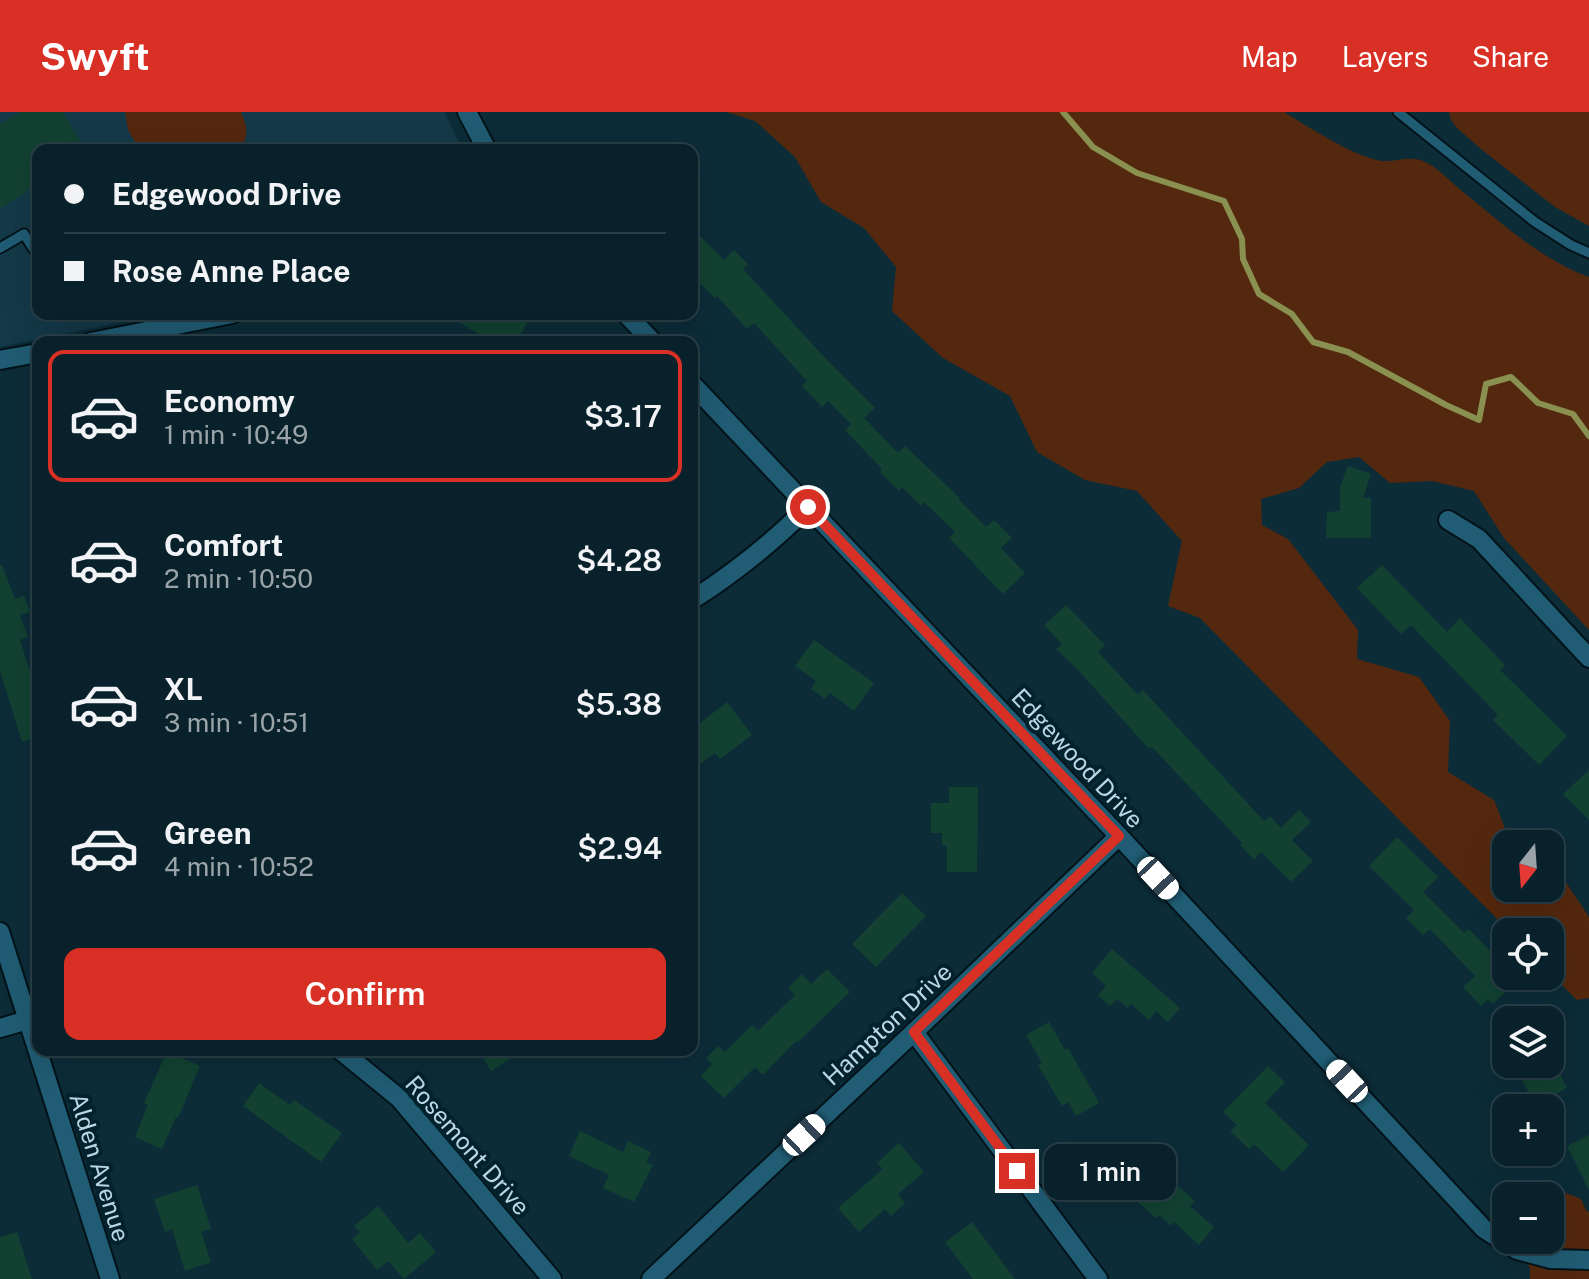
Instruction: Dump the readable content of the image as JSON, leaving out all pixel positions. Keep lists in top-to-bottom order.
{
  "streets": {
    "street": [
      "Edgewood Drive",
      "Hampton Drive",
      "Rosemont Drive",
      "Alden Avenue"
    ]
  },
  "crossings": [
    ["Edgewood Drive", "Hampton Drive"]
  ],
  "north": "bottom",
  "page": {
    "header": "Swyft",
    "nav": ["Map", "Layers", "Share"],
    "banner": ["Edgewood Drive", "Rose Anne Place"],
    "list": [
      {
        "name": "Economy",
        "note": "1 min · 10:49",
        "value": "$3.17"
      },
      {
        "name": "Comfort",
        "note": "2 min · 10:50",
        "value": "$4.28"
      },
      {
        "name": "XL",
        "note": "3 min · 10:51",
        "value": "$5.38"
      },
      {
        "name": "Green",
        "note": "4 min · 10:52",
        "value": "$2.94"
      }
    ],
    "map_buttons": ["+", "−"],
    "buttons": "Confirm",
    "bubble": "1 min"
  }
}
